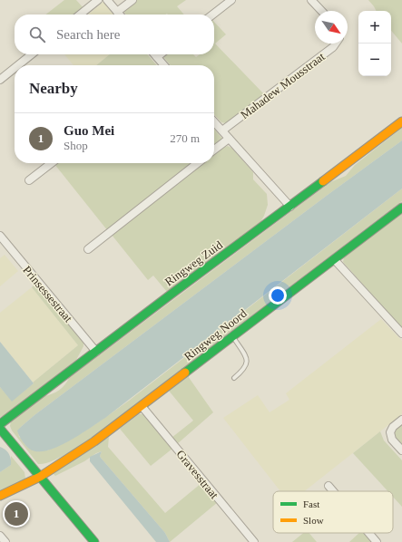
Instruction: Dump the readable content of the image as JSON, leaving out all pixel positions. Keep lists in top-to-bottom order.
{
  "streets": {
    "street": [
      "Mahadew Mousstraat",
      "Ringweg Zuid",
      "Prinsessestraat",
      "Ringweg Noord",
      "Gravesstraat"
    ]
  },
  "crossings": [
    ["Ringweg Zuid", "Prinsessestraat"],
    ["Ringweg Noord", "Gravesstraat"]
  ],
  "legend": ["Fast", "Slow"],
  "north": "bottom right",
  "page": {
    "map_buttons": ["+", "−"],
    "search": "Search here",
    "heading": "Nearby",
    "list": [
      {
        "mark": "1",
        "name": "Guo Mei",
        "note": "Shop",
        "value": "270 m"
      }
    ],
    "pins": "1"
  }
}
